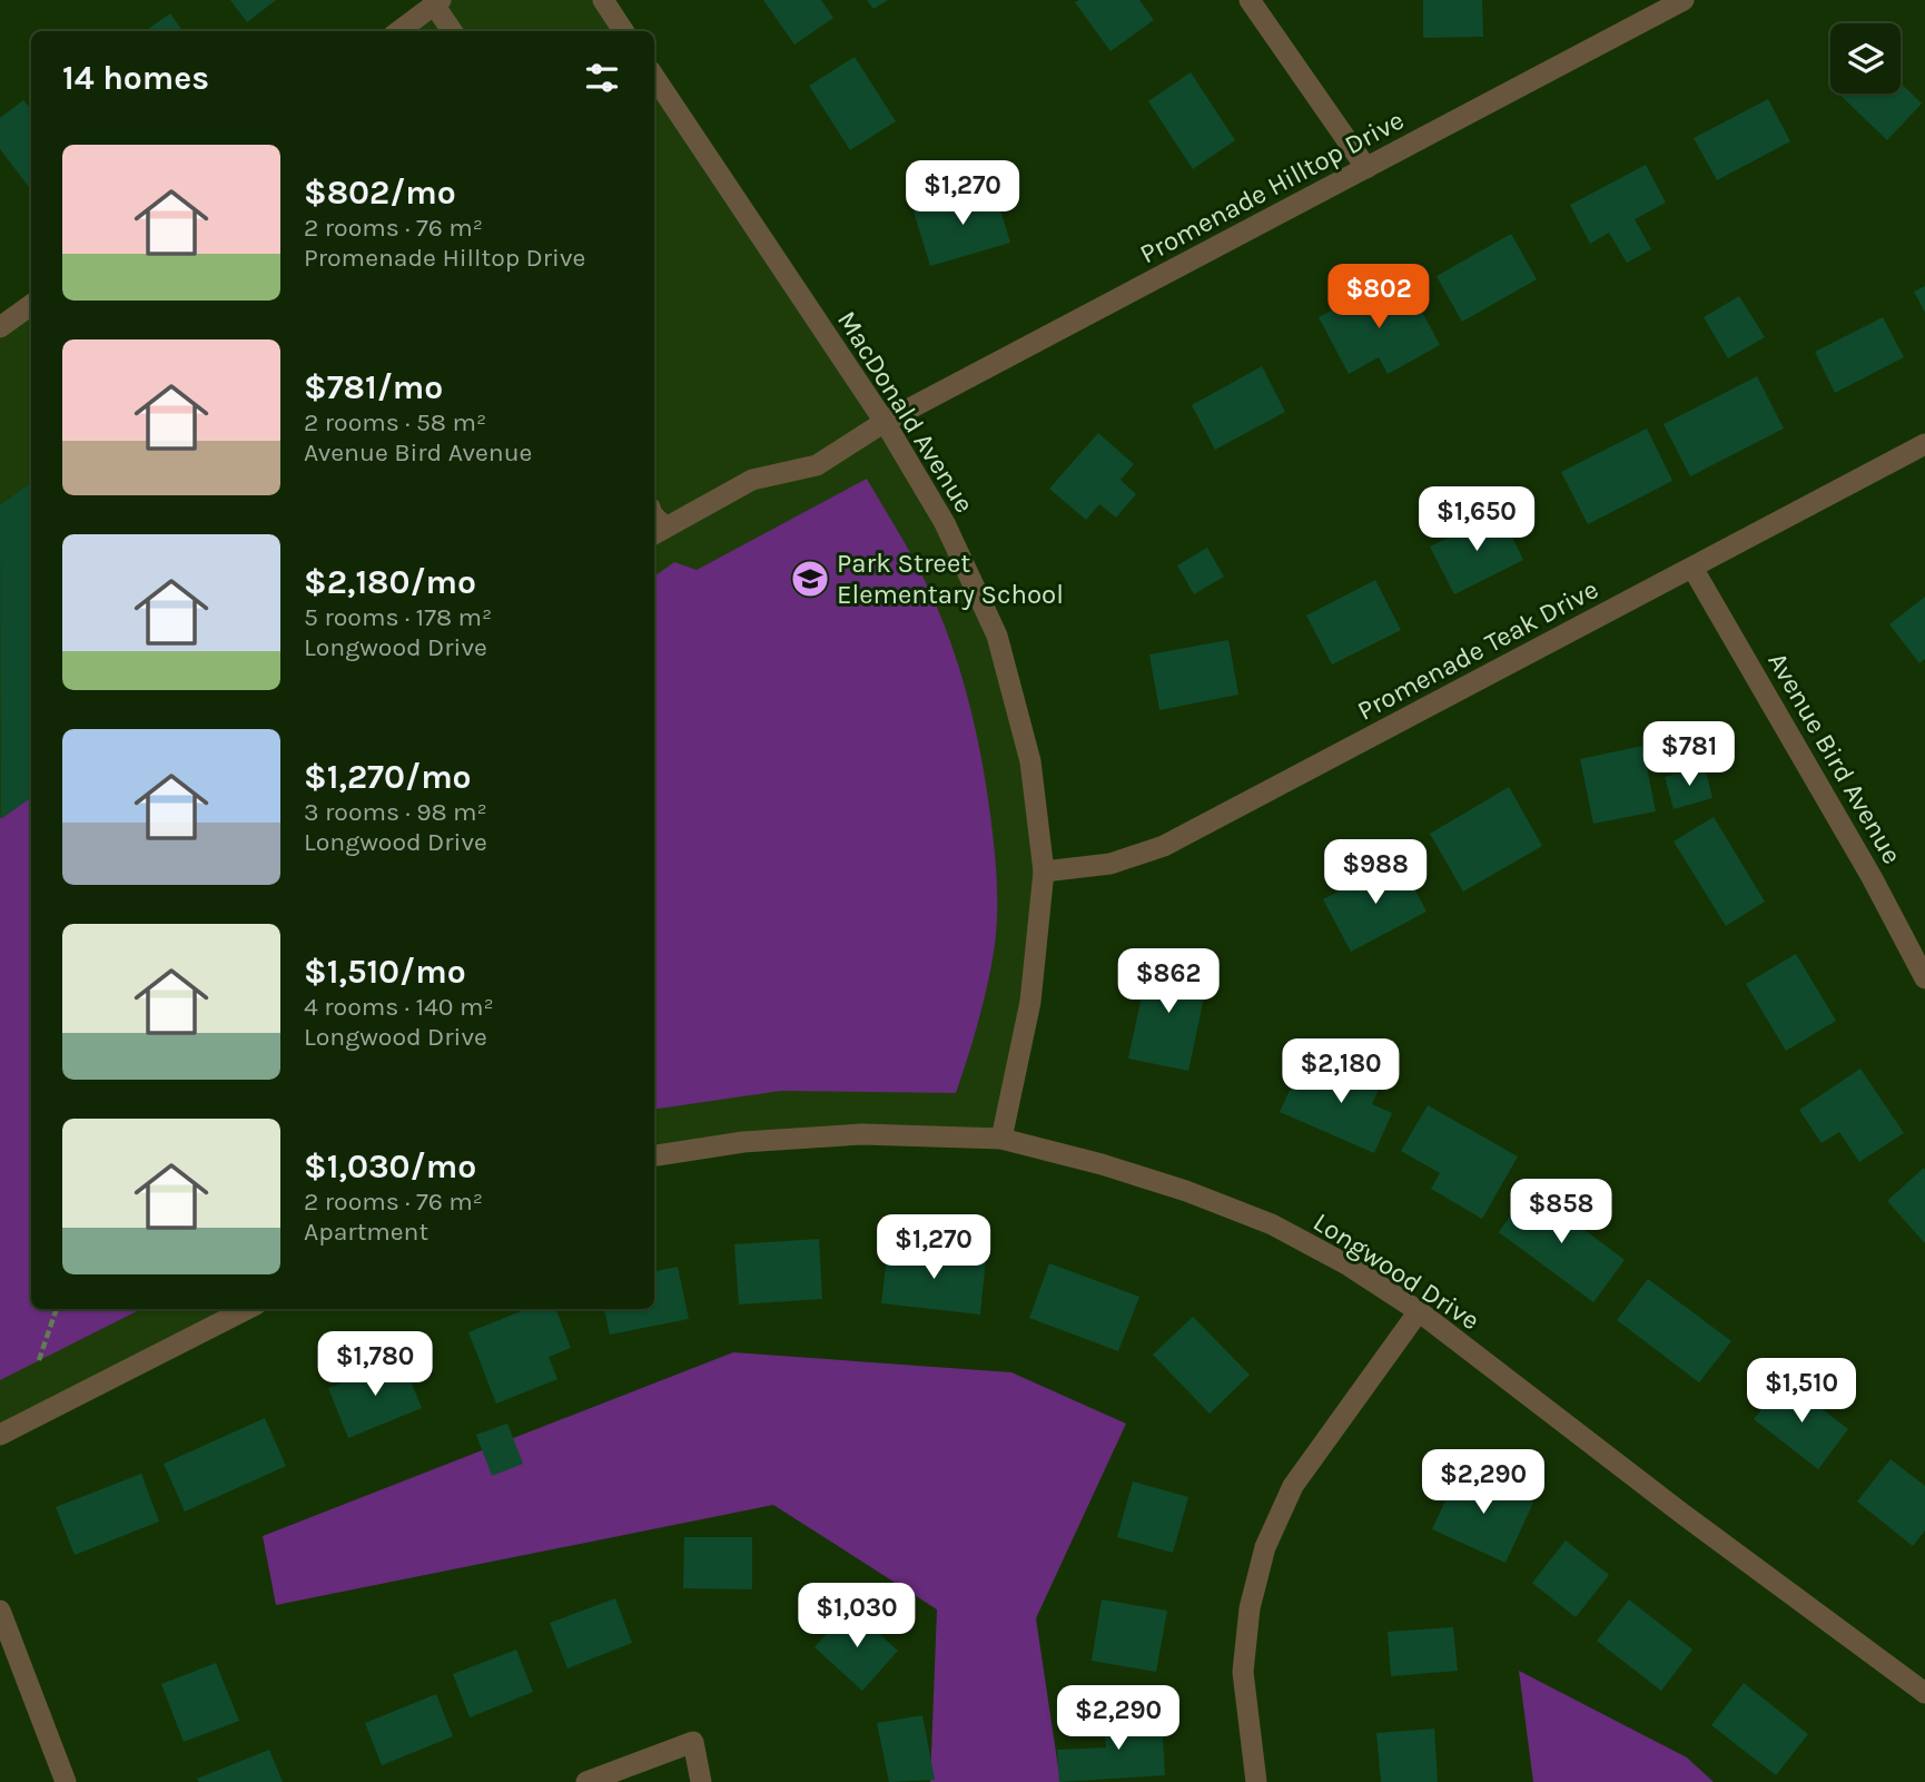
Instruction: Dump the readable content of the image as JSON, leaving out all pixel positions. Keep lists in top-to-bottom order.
{
  "streets": {
    "street": [
      "Promenade Hilltop Drive",
      "MacDonald Avenue",
      "Promenade Teak Drive",
      "Avenue Bird Avenue",
      "Longwood Drive"
    ]
  },
  "crossings": [
    ["Promenade Hilltop Drive", "MacDonald Avenue"],
    ["MacDonald Avenue", "Promenade Teak Drive"],
    ["MacDonald Avenue", "Longwood Drive"],
    ["Promenade Teak Drive", "Avenue Bird Avenue"]
  ],
  "places": {
    "school or university": ["Park Street Elementary School"]
  },
  "page": {
    "heading": "14 homes",
    "list": [
      {
        "name": "$802/mo",
        "note": "2 rooms · 76 m² · Promenade Hilltop Drive"
      },
      {
        "name": "$781/mo",
        "note": "2 rooms · 58 m² · Avenue Bird Avenue"
      },
      {
        "name": "$2,180/mo",
        "note": "5 rooms · 178 m² · Longwood Drive"
      },
      {
        "name": "$1,270/mo",
        "note": "3 rooms · 98 m² · Longwood Drive"
      },
      {
        "name": "$1,510/mo",
        "note": "4 rooms · 140 m² · Longwood Drive"
      },
      {
        "name": "$1,030/mo",
        "note": "2 rooms · 76 m² · Apartment"
      }
    ],
    "price": [
      "$1,270",
      "$802",
      "$1,650",
      "$781",
      "$988",
      "$862",
      "$2,180",
      "$858",
      "$1,270",
      "$1,780",
      "$1,510",
      "$2,290",
      "$1,030",
      "$2,290"
    ]
  }
}
